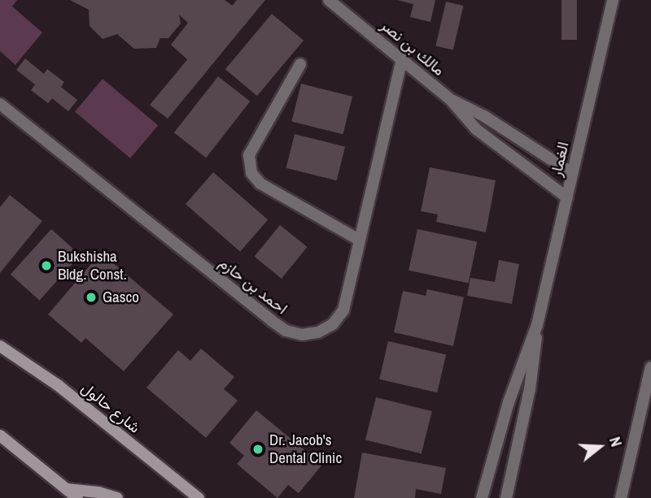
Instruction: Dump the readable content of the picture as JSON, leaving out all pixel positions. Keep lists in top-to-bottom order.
{
  "streets": {
    "main road": ["شارع حالول"],
    "street": ["مالك بن نصر", "الغمار", "احمد بن حازم"]
  },
  "crossings": [
    ["مالك بن نصر", "الغمار"],
    ["مالك بن نصر", "احمد بن حازم"]
  ],
  "places": ["Bukshisha Bldg. Const.", "Gasco", "Dr. Jacob's Dental Clinic"],
  "north": "right"
}
